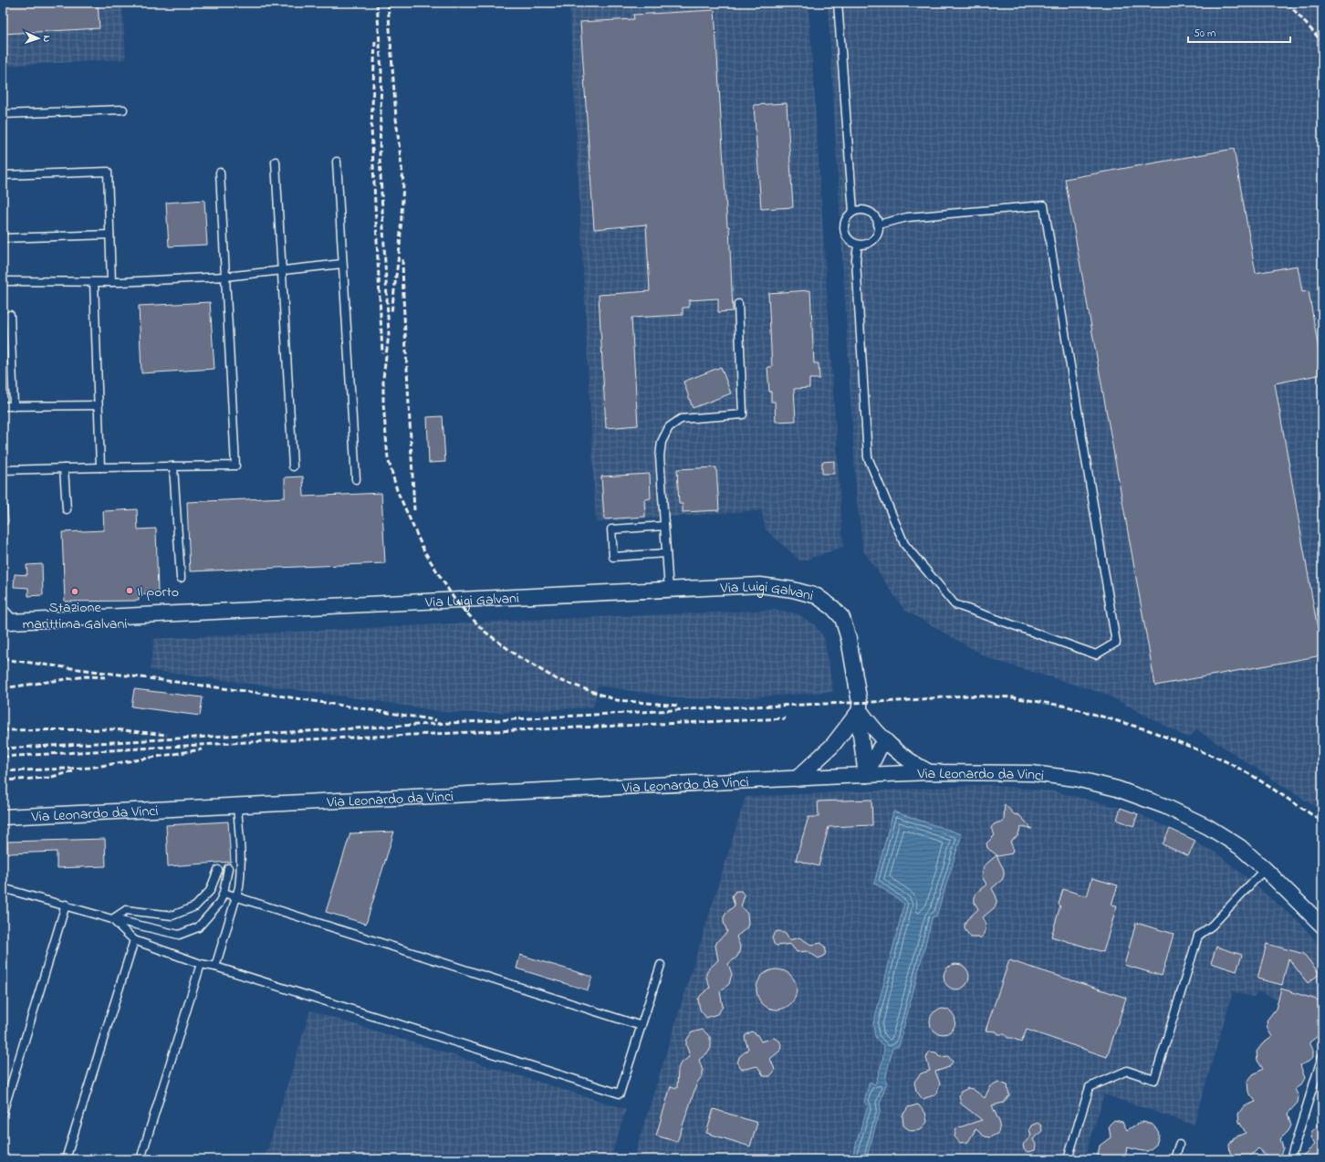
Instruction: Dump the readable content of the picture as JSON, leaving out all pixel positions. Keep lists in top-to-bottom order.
{
  "streets": {
    "street": ["Via Luigi Galvani", "Via Leonardo da Vinci"]
  },
  "crossings": [
    ["Via Luigi Galvani", "Via Leonardo da Vinci"]
  ],
  "places": ["Il porto", "Stazione marittima Galvani"],
  "scale_bar": "50 m",
  "north": "right"
}
